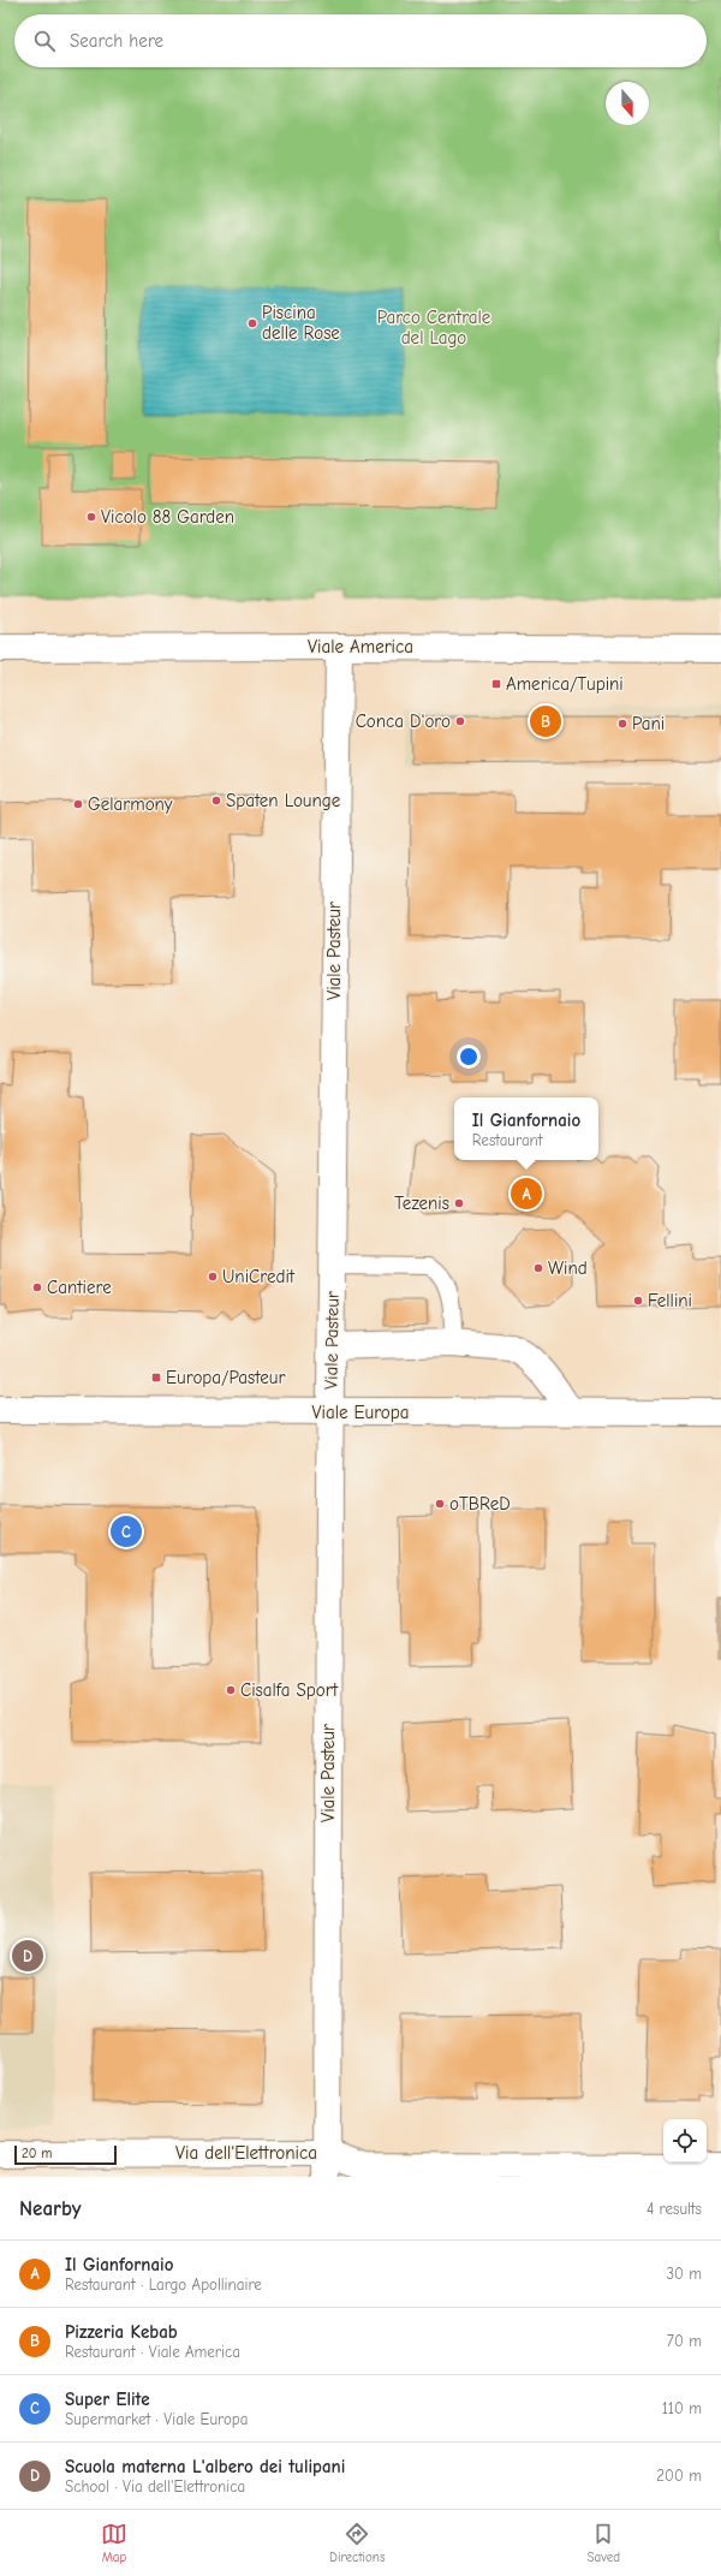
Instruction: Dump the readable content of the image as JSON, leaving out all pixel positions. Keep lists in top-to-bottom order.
{
  "streets": {
    "street": [
      "Viale America",
      "Viale Pasteur",
      "Viale Europa",
      "Via dell'Elettronica"
    ]
  },
  "crossings": [
    ["Viale America", "Viale Pasteur"],
    ["Viale Pasteur", "Viale Europa"],
    ["Viale Pasteur", "Via dell'Elettronica"]
  ],
  "parks": ["Parco Centrale del Lago"],
  "places": {
    "other": [
      "Piscina delle Rose",
      "Vicolo 88 Garden",
      "Conca D'oro",
      "Pani",
      "Spaten Lounge",
      "Gelarmony",
      "Tezenis",
      "Wind",
      "UniCredit",
      "Cantiere",
      "Fellini",
      "oTBReD",
      "Cisalfa Sport"
    ],
    "transit": ["America/Tupini", "Europa/Pasteur"]
  },
  "scale_bar": "20 m",
  "north": "bottom",
  "page": {
    "search": "Search here",
    "pins": [
      "B",
      "A",
      "C",
      "D"
    ],
    "popup": ["Il Gianfornaio", "Restaurant"],
    "scale": "20 m",
    "heading": ["Nearby", "4 results"],
    "list": [
      {
        "mark": "A",
        "name": "Il Gianfornaio",
        "note": "Restaurant · Largo Apollinaire",
        "value": "30 m"
      },
      {
        "mark": "B",
        "name": "Pizzeria Kebab",
        "note": "Restaurant · Viale America",
        "value": "70 m"
      },
      {
        "mark": "C",
        "name": "Super Elite",
        "note": "Supermarket · Viale Europa",
        "value": "110 m"
      },
      {
        "mark": "D",
        "name": "Scuola materna L'albero dei tulipani",
        "note": "School · Via dell'Elettronica",
        "value": "200 m"
      }
    ],
    "nav": ["Map", "Directions", "Saved"]
  }
}
